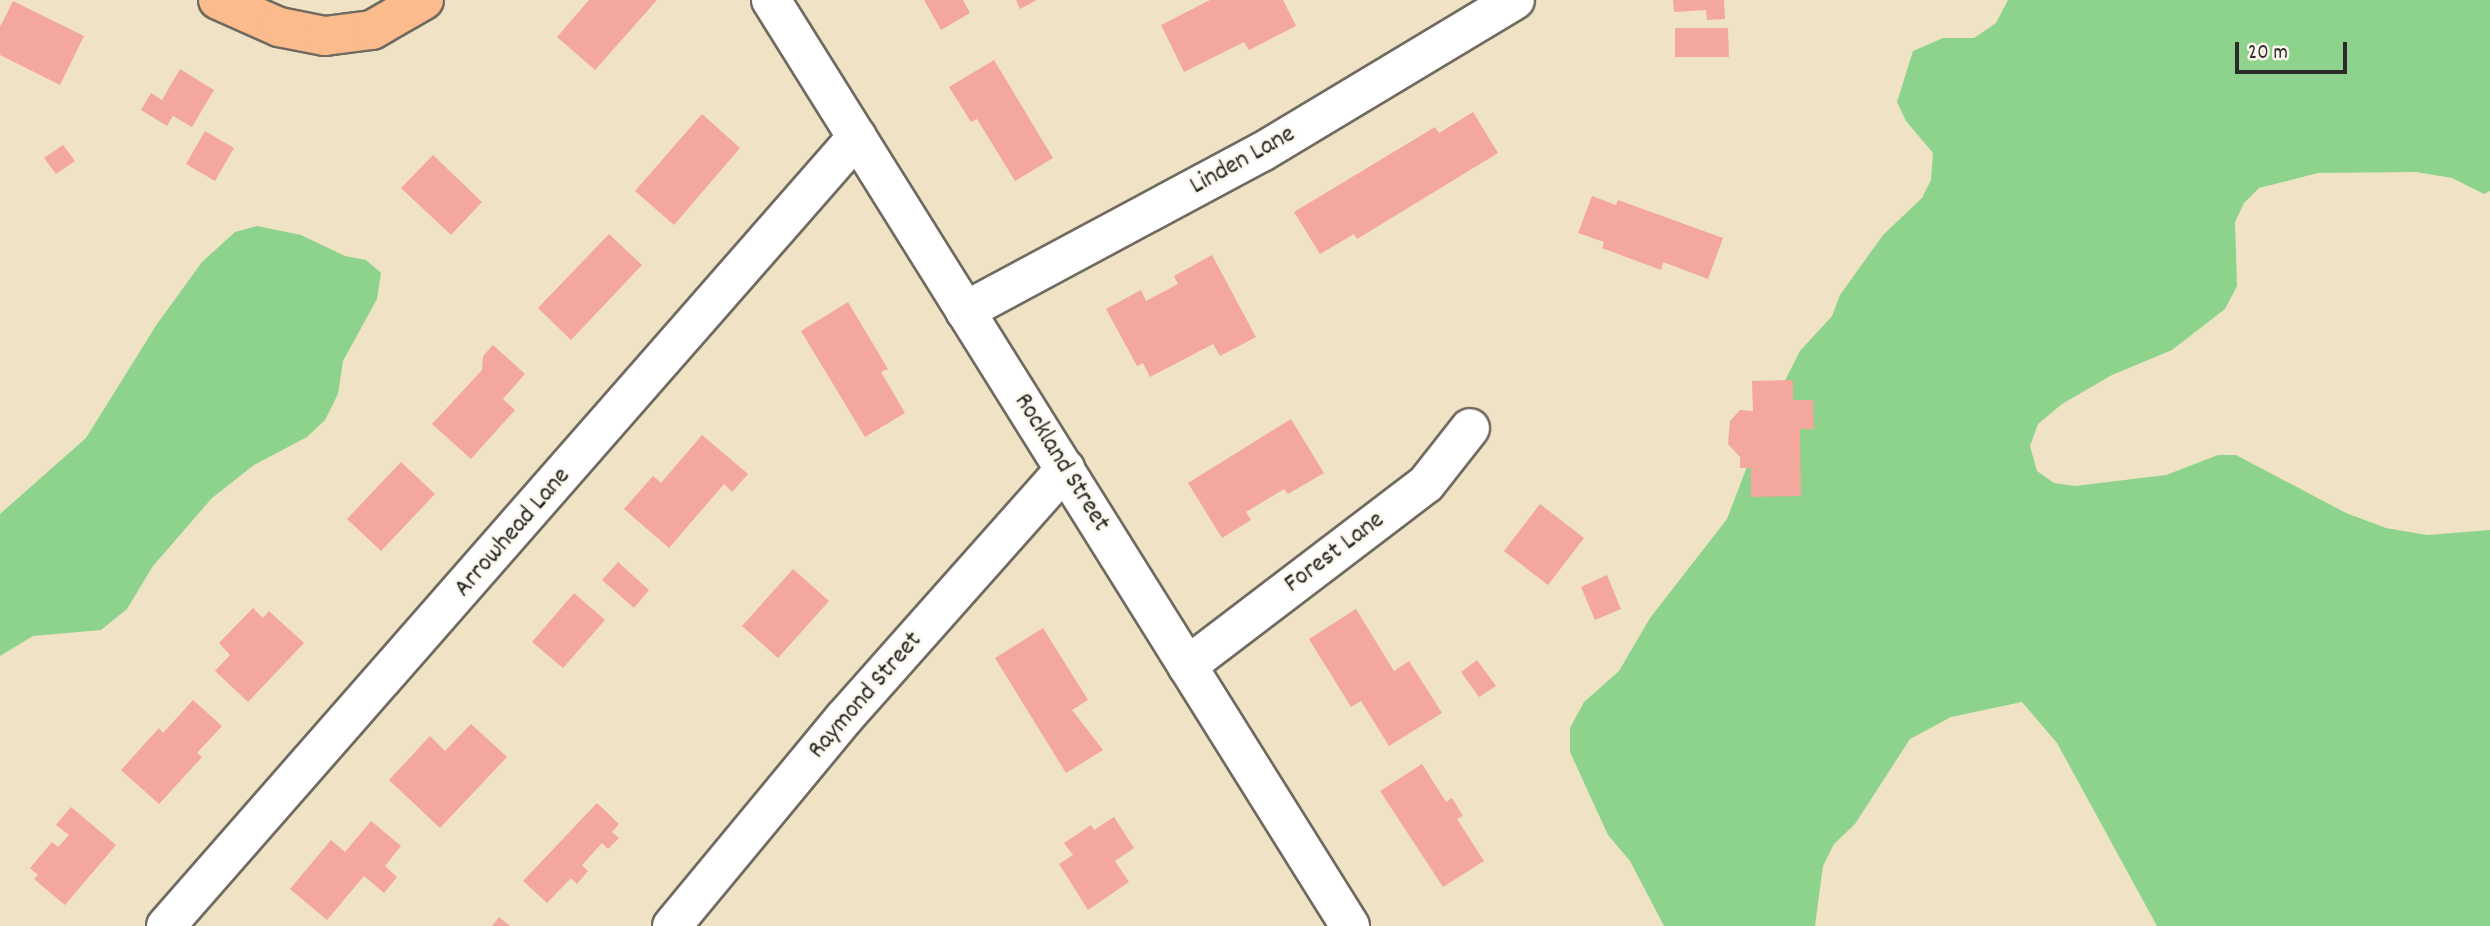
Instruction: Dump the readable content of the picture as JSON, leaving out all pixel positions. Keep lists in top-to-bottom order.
{
  "streets": {
    "street": [
      "Linden Lane",
      "Rockland Street",
      "Arrowhead Lane",
      "Forest Lane",
      "Raymond Street"
    ]
  },
  "crossings": [
    ["Linden Lane", "Rockland Street"],
    ["Rockland Street", "Arrowhead Lane"],
    ["Rockland Street", "Forest Lane"],
    ["Rockland Street", "Raymond Street"]
  ],
  "scale_bar": "20 m"
}
